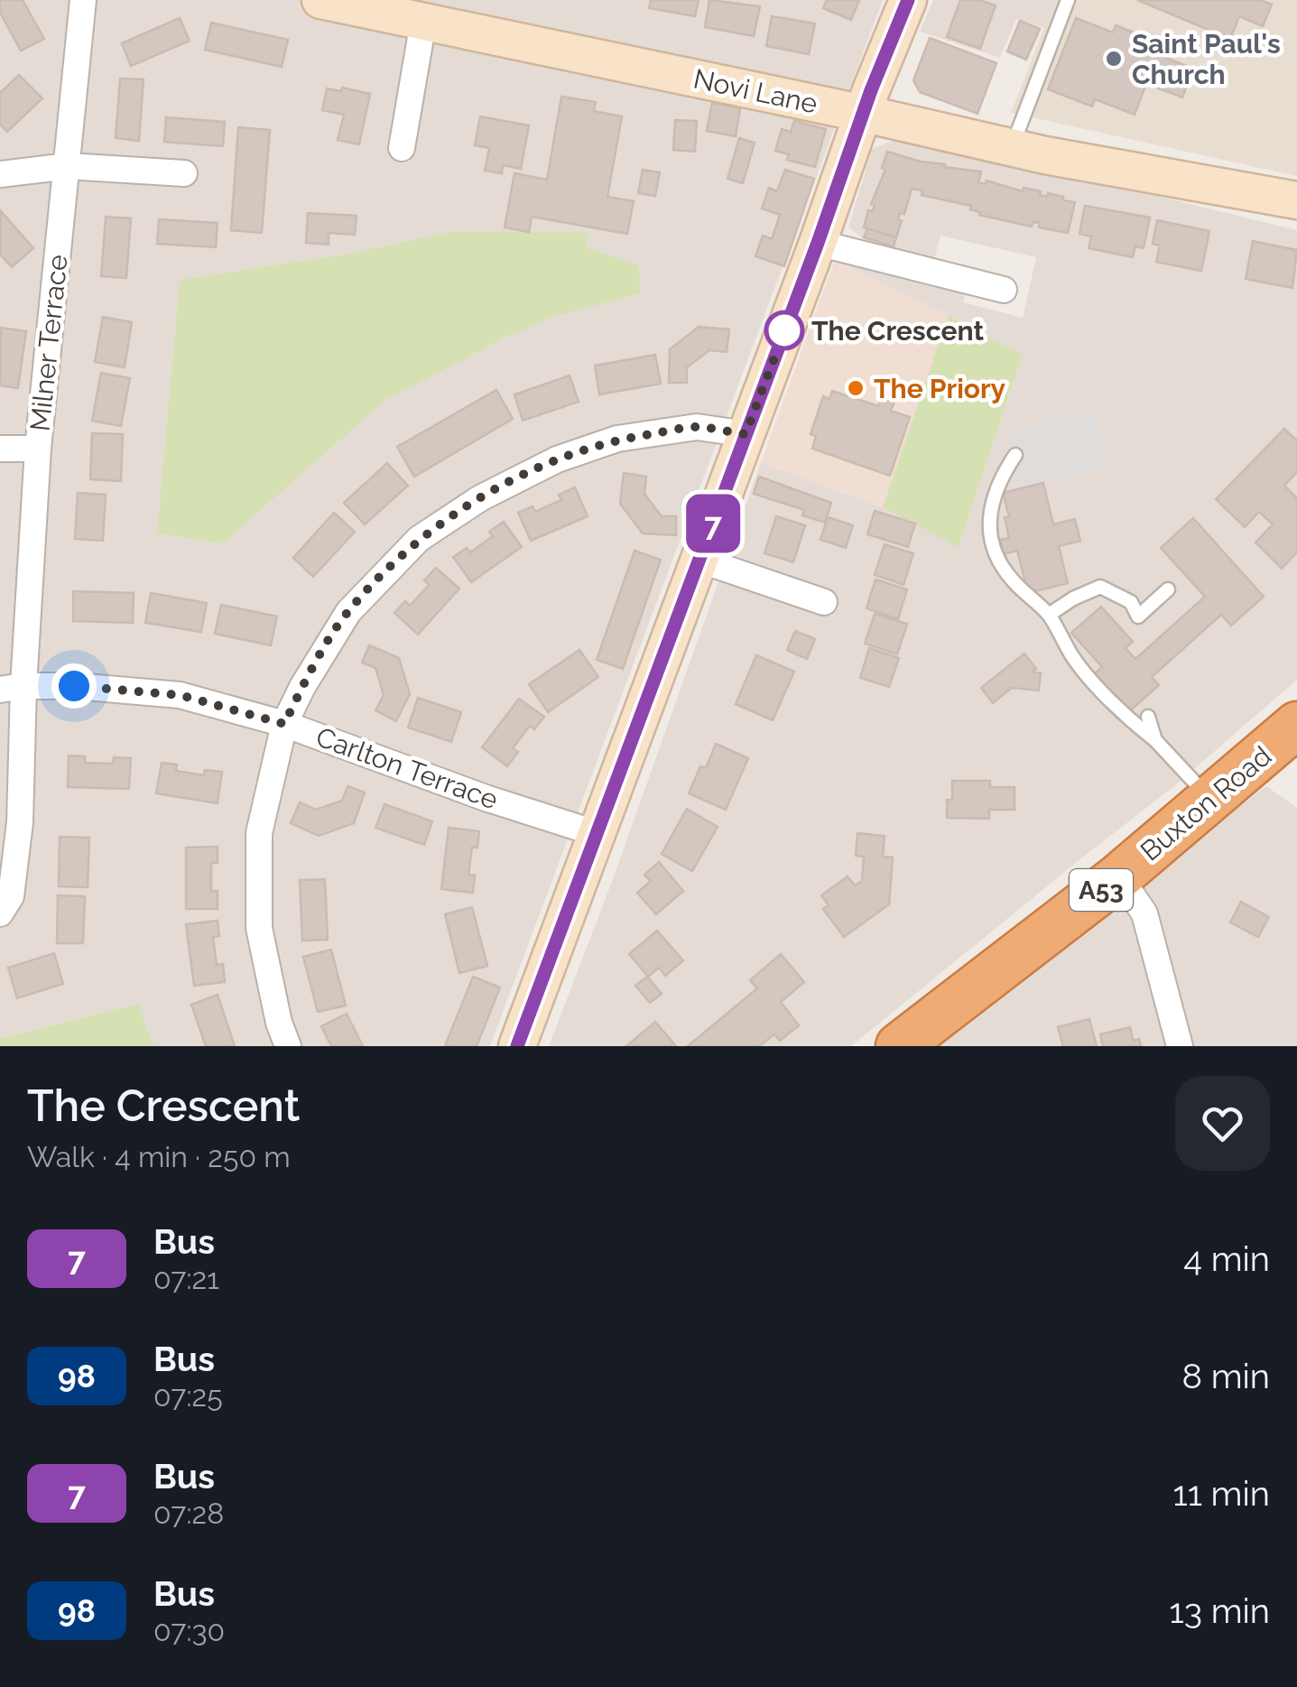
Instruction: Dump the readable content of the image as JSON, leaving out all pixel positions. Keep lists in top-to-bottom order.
{
  "streets": {
    "highway": ["Buxton Road", "A53"],
    "street": ["Novi Lane", "Milner Terrace", "Carlton Terrace"]
  },
  "crossings": [
    ["Milner Terrace", "Carlton Terrace"]
  ],
  "places": ["Saint Paul's Church", "The Crescent", "The Priory"],
  "lines": ["bus line 7"],
  "page": {
    "on_map": "7",
    "heading": ["The Crescent", "Walk · 4 min · 250 m"],
    "list": [
      {
        "mark": "7",
        "name": "Bus",
        "note": "07:21",
        "value": "4 min"
      },
      {
        "mark": "98",
        "name": "Bus",
        "note": "07:25",
        "value": "8 min"
      },
      {
        "mark": "7",
        "name": "Bus",
        "note": "07:28",
        "value": "11 min"
      },
      {
        "mark": "98",
        "name": "Bus",
        "note": "07:30",
        "value": "13 min"
      }
    ]
  }
}
